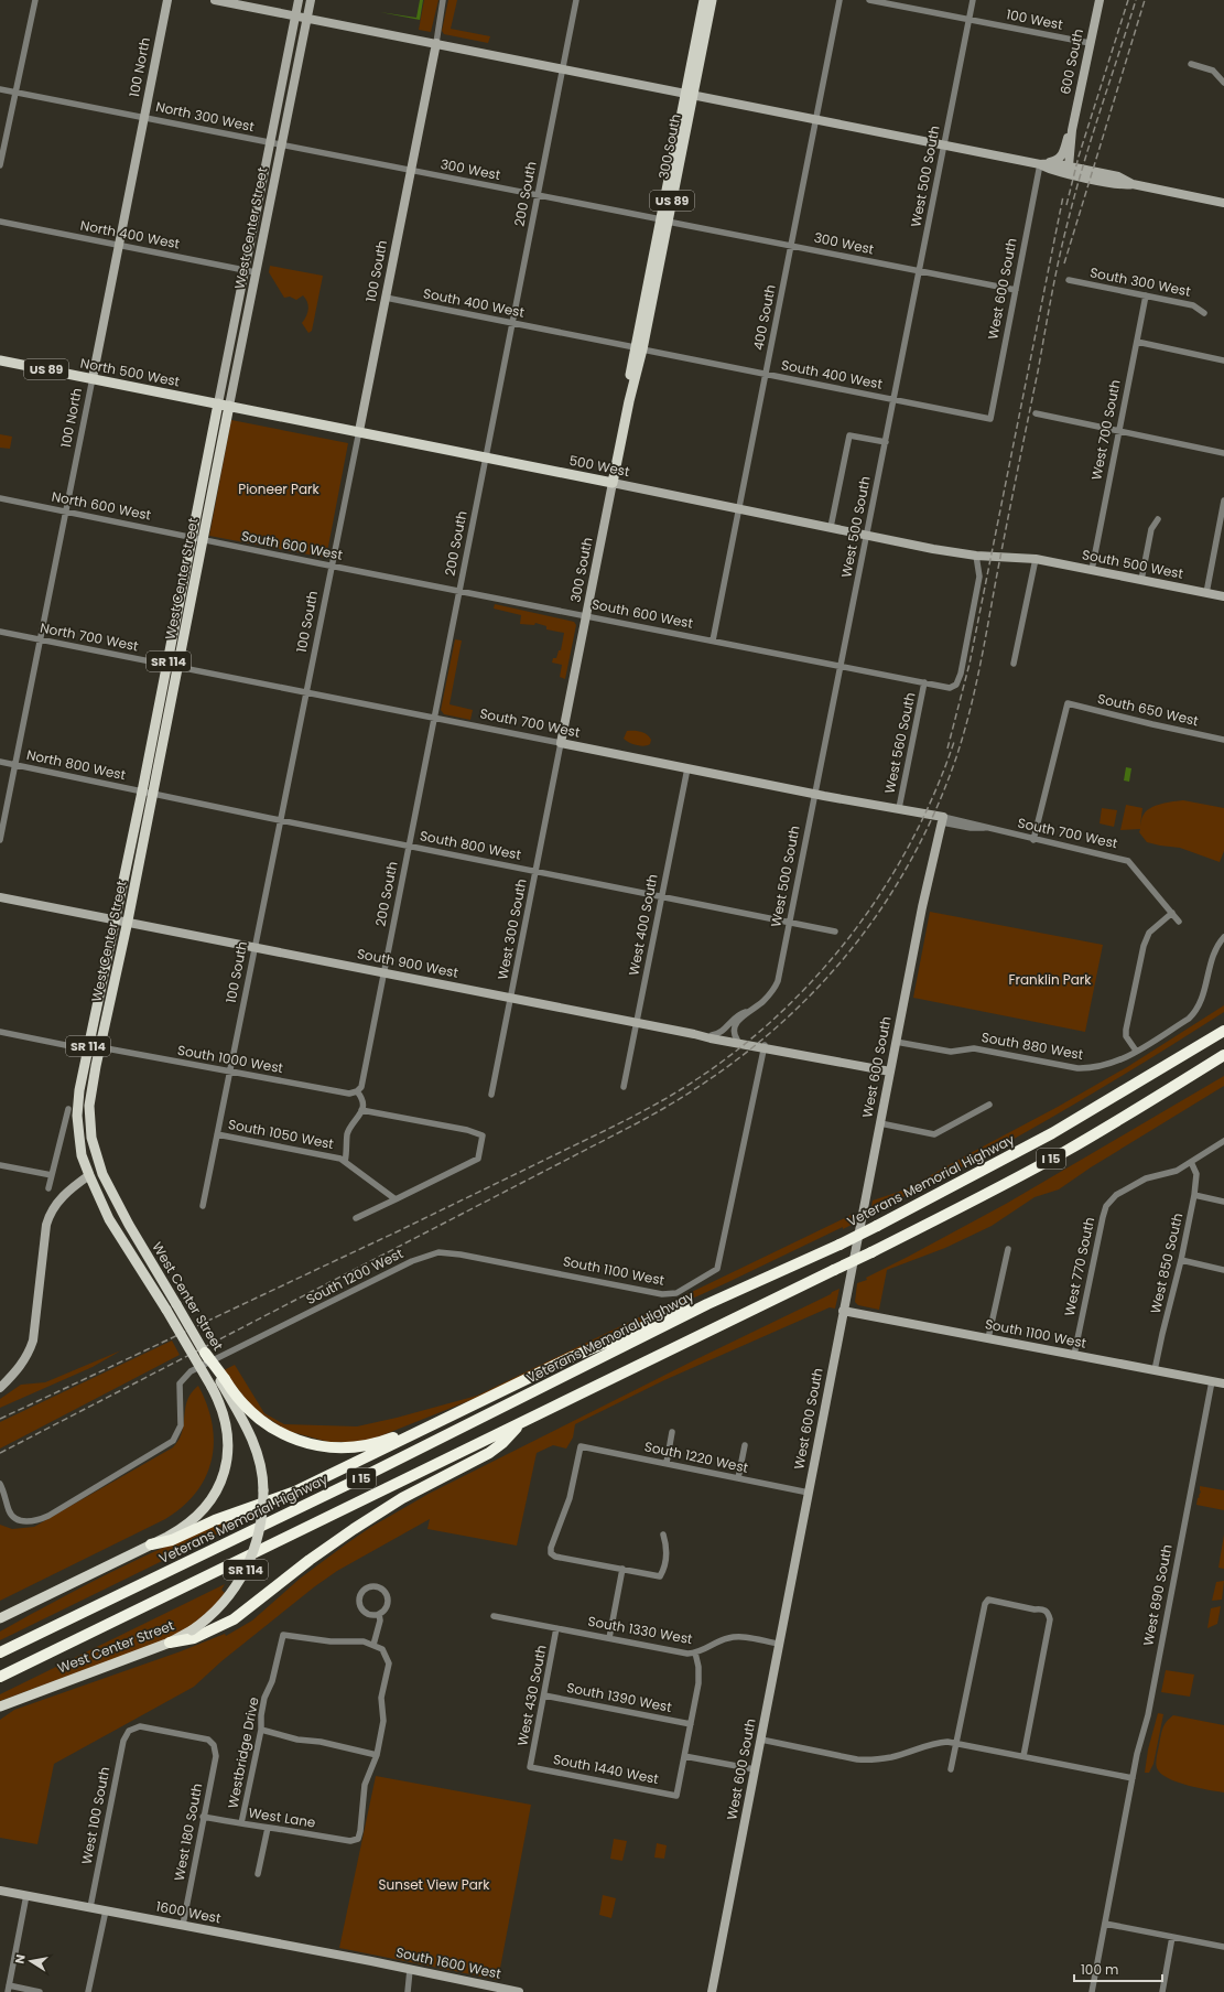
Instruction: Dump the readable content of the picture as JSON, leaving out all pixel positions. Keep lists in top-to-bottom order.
{
  "streets": {
    "highway": ["I 15", "Veterans Memorial Highway"],
    "main road": [
      "300 South",
      "US 89",
      "West Center Street",
      "North 500 West",
      "500 West",
      "SR 114"
    ],
    "street": [
      "100 West",
      "600 South",
      "100 North",
      "North 300 West",
      "300 West",
      "West 500 South",
      "200 South",
      "North 400 West",
      "100 South",
      "South 300 West",
      "West 600 South",
      "South 400 West",
      "400 South",
      "West 700 South",
      "North 600 West",
      "South 600 West",
      "South 500 West",
      "North 700 West",
      "South 650 West",
      "South 700 West",
      "West 560 South",
      "North 800 West",
      "South 800 West",
      "West 400 South",
      "West 300 South",
      "South 900 West",
      "South 880 West",
      "South 1000 West",
      "South 1050 West",
      "West 850 South",
      "West 770 South",
      "South 1100 West",
      "South 1200 West",
      "South 1220 West",
      "West 890 South",
      "South 1330 West",
      "West 430 South",
      "South 1390 West",
      "Westbridge Drive",
      "South 1440 West",
      "West 100 South",
      "West Lane",
      "West 180 South",
      "1600 West",
      "South 1600 West"
    ]
  },
  "crossings": [
    ["100 West", "600 South"],
    ["100 West", "West 500 South"],
    ["100 North", "North 300 West"],
    ["100 North", "North 400 West"],
    ["100 North", "North 500 West"],
    ["100 North", "North 600 West"],
    ["100 North", "North 700 West"],
    ["100 North", "North 800 West"],
    ["North 300 West", "300 West"],
    ["North 300 West", "West Center Street"],
    ["300 South", "300 West"],
    ["300 South", "South 400 West"],
    ["300 South", "500 West"],
    ["300 South", "South 600 West"],
    ["300 South", "South 700 West"],
    ["300 South", "West 300 South"],
    ["300 West", "West 500 South"],
    ["300 West", "200 South"],
    ["300 West", "West Center Street"],
    ["300 West", "100 South"],
    ["300 West", "West 600 South"],
    ["300 West", "400 South"],
    ["West 500 South", "South 400 West"],
    ["West 500 South", "500 West"],
    ["West 500 South", "South 600 West"],
    ["West 500 South", "South 700 West"],
    ["West 500 South", "South 800 West"],
    ["West 500 South", "South 900 West"],
    ["200 South", "South 400 West"],
    ["200 South", "500 West"],
    ["200 South", "South 600 West"],
    ["200 South", "South 700 West"],
    ["200 South", "South 800 West"],
    ["200 South", "South 900 West"],
    ["200 South", "South 1000 West"],
    ["West Center Street", "North 400 West"],
    ["West Center Street", "North 500 West"],
    ["West Center Street", "500 West"],
    ["West Center Street", "North 600 West"],
    ["West Center Street", "South 600 West"],
    ["West Center Street", "North 700 West"],
    ["West Center Street", "SR 114"],
    ["West Center Street", "South 700 West"],
    ["West Center Street", "North 800 West"],
    ["West Center Street", "South 800 West"],
    ["West Center Street", "South 900 West"],
    ["West Center Street", "South 1000 West"],
    ["100 South", "South 400 West"],
    ["100 South", "500 West"],
    ["100 South", "South 600 West"],
    ["100 South", "South 700 West"],
    ["100 South", "South 800 West"],
    ["100 South", "South 900 West"],
    ["100 South", "South 1000 West"],
    ["100 South", "South 1050 West"],
    ["South 300 West", "West 700 South"],
    ["West 600 South", "South 400 West"],
    ["West 600 South", "South 700 West"],
    ["West 600 South", "South 900 West"],
    ["West 600 South", "South 880 West"],
    ["West 600 South", "South 1100 West"],
    ["West 600 South", "South 1220 West"],
    ["West 600 South", "South 1330 West"],
    ["South 400 West", "400 South"],
    ["400 South", "500 West"],
    ["400 South", "South 600 West"],
    ["North 500 West", "500 West"],
    ["West 700 South", "South 500 West"],
    ["500 West", "South 500 West"],
    ["North 600 West", "South 600 West"],
    ["South 600 West", "South 500 West"],
    ["South 600 West", "West 560 South"],
    ["North 700 West", "South 700 West"],
    ["South 650 West", "South 700 West"],
    ["South 700 West", "West 560 South"],
    ["South 700 West", "West 400 South"],
    ["South 700 West", "West 300 South"],
    ["North 800 West", "South 800 West"],
    ["South 800 West", "West 400 South"],
    ["South 800 West", "West 300 South"],
    ["West 400 South", "South 900 West"],
    ["West 300 South", "South 900 West"],
    ["South 900 West", "South 1100 West"],
    ["West 850 South", "West 770 South"],
    ["West 850 South", "South 1100 West"],
    ["West 770 South", "South 1100 West"],
    ["South 1100 West", "South 1200 West"],
    ["South 1100 West", "West 890 South"],
    ["South 1330 West", "West 430 South"],
    ["West 430 South", "South 1390 West"],
    ["West 430 South", "South 1440 West"],
    ["Westbridge Drive", "West Lane"],
    ["West 100 South", "West 180 South"],
    ["West 100 South", "1600 West"],
    ["West Lane", "West 180 South"],
    ["West 180 South", "1600 West"],
    ["1600 West", "South 1600 West"]
  ],
  "parks": ["Pioneer Park", "Franklin Park", "Sunset View Park"],
  "scale_bar": "100 m",
  "north": "left"
}
